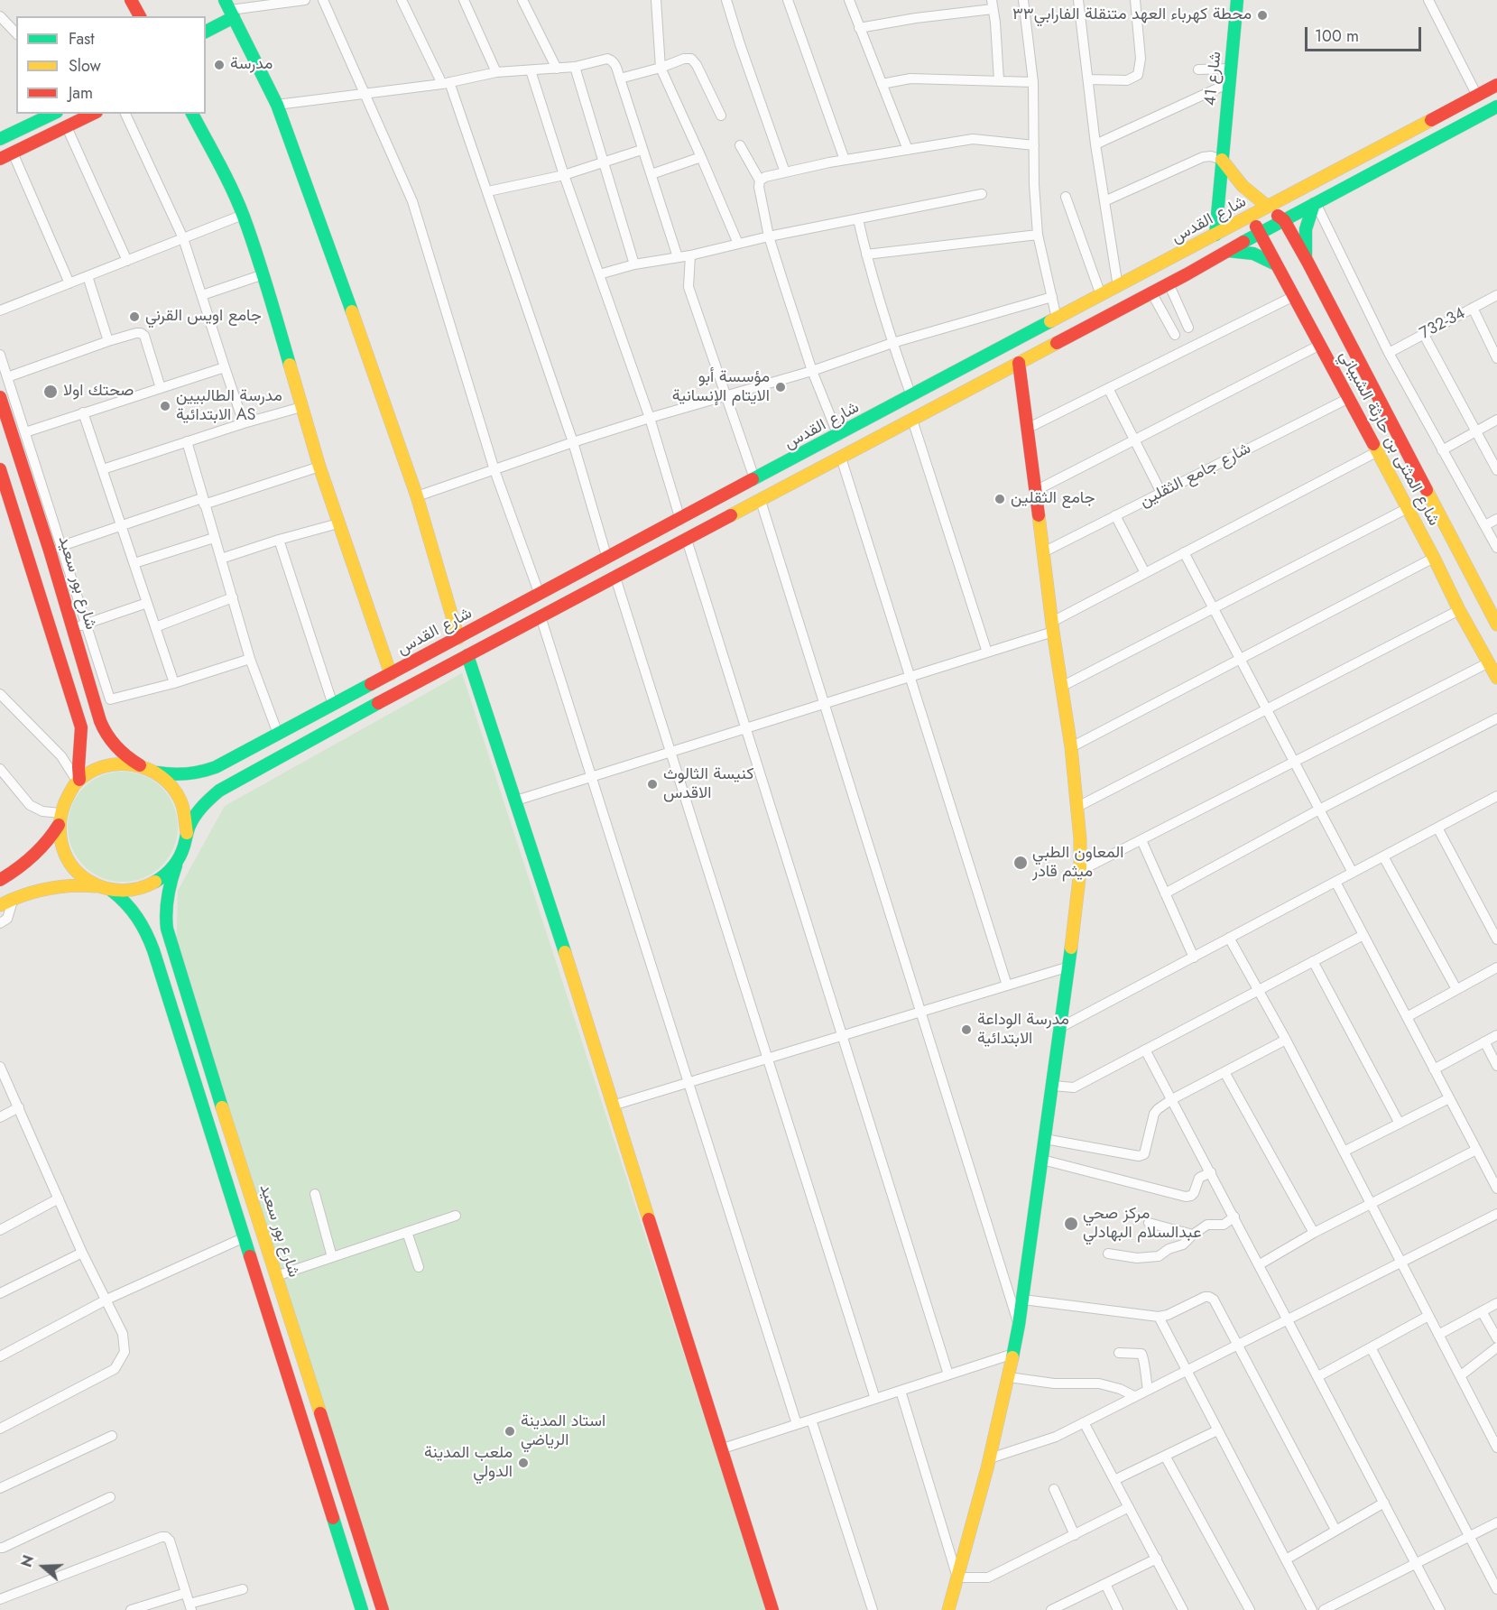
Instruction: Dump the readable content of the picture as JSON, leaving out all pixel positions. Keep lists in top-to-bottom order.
{
  "streets": {
    "main road": [
      "شارع 41",
      "شارع القدس",
      "شارع المثنى بن حارثة الشيباني",
      "شارع بور سعيد"
    ],
    "street": ["732-34", "شارع جامع الثقلين"]
  },
  "crossings": [
    ["شارع 41", "شارع القدس"],
    ["شارع القدس", "شارع المثنى بن حارثة الشيباني"],
    ["شارع القدس", "شارع بور سعيد"],
    ["شارع المثنى بن حارثة الشيباني", "شارع جامع الثقلين"]
  ],
  "places": [
    "محطة كهرباء العهد متنقلة الفارابي٣٣",
    "مدرسة",
    "جامع اويس القرني",
    "مؤسسة أبو الايتام الإنسانية",
    "صحتك اولا",
    "مدرسة الطالبيين الابتدائية AS",
    "جامع الثقلين",
    "كنيسة الثالوث الاقدس",
    "المعاون الطبي ميثم قادر",
    "مدرسة الوداعة الابتدائية",
    "مركز صحي عبدالسلام البهادلي",
    "استاد المدينة الرياضي",
    "ملعب المدينة الدولي"
  ],
  "legend": ["Fast", "Slow", "Jam"],
  "scale_bar": "100 m",
  "north": "left"
}
